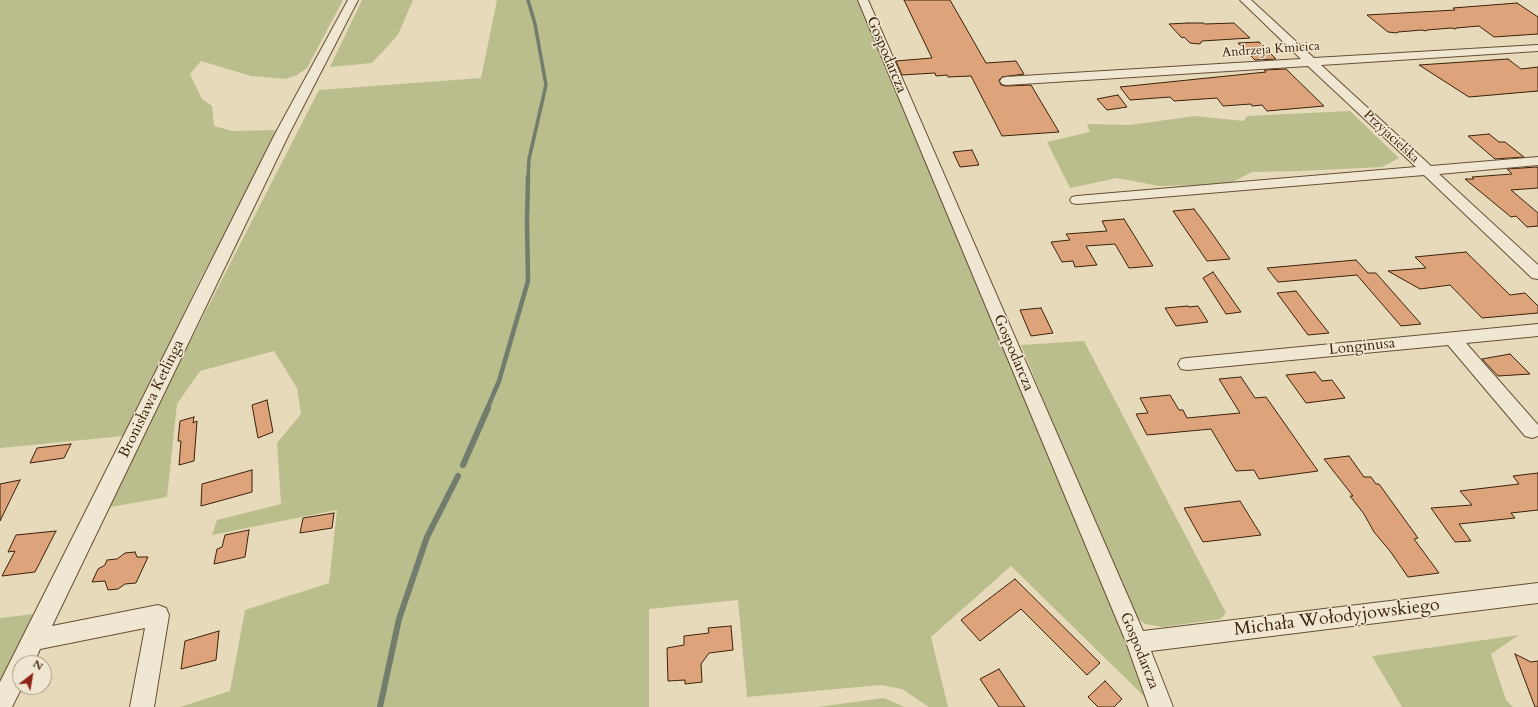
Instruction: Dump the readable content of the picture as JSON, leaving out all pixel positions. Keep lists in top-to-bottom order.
{
  "streets": {
    "street": [
      "Andrzeja Kmicica",
      "Gospodarcza",
      "Przyjacielska",
      "Longinusa",
      "Bronisława Ketlinga",
      "Michała Wołodyjowskiego"
    ]
  },
  "crossings": [
    ["Andrzeja Kmicica", "Przyjacielska"],
    ["Gospodarcza", "Michała Wołodyjowskiego"]
  ],
  "north": "top right"
}
